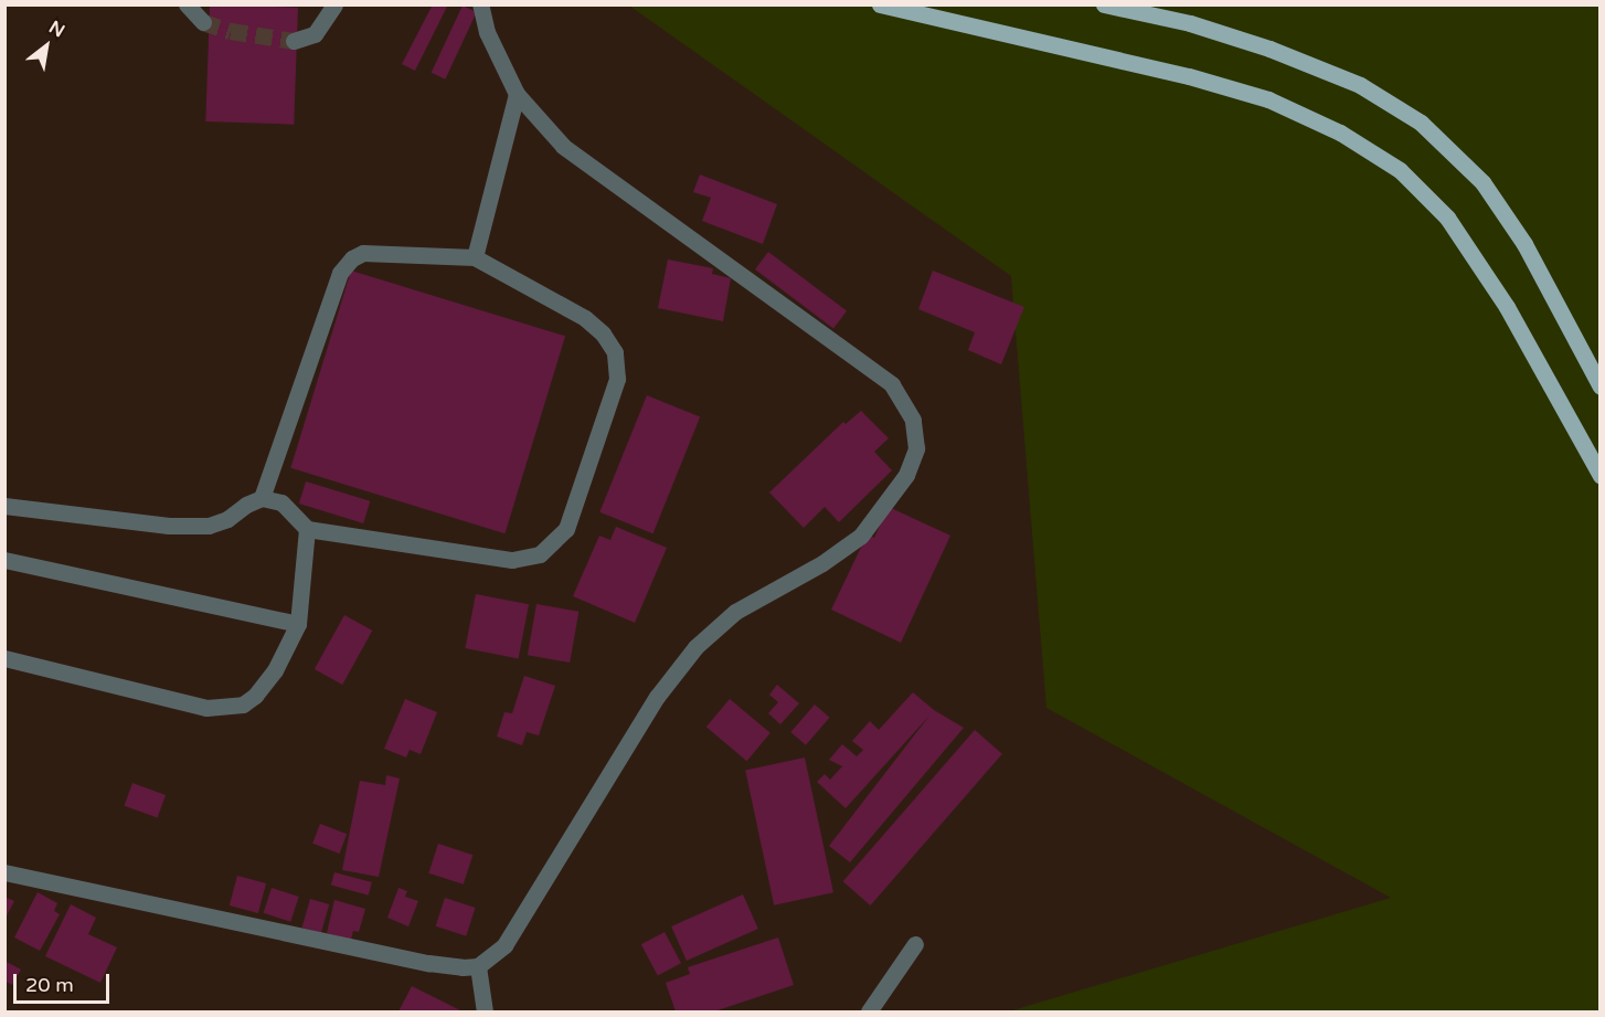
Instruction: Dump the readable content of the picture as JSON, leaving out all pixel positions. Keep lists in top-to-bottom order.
{
  "scale_bar": "20 m",
  "north": "top right"
}
